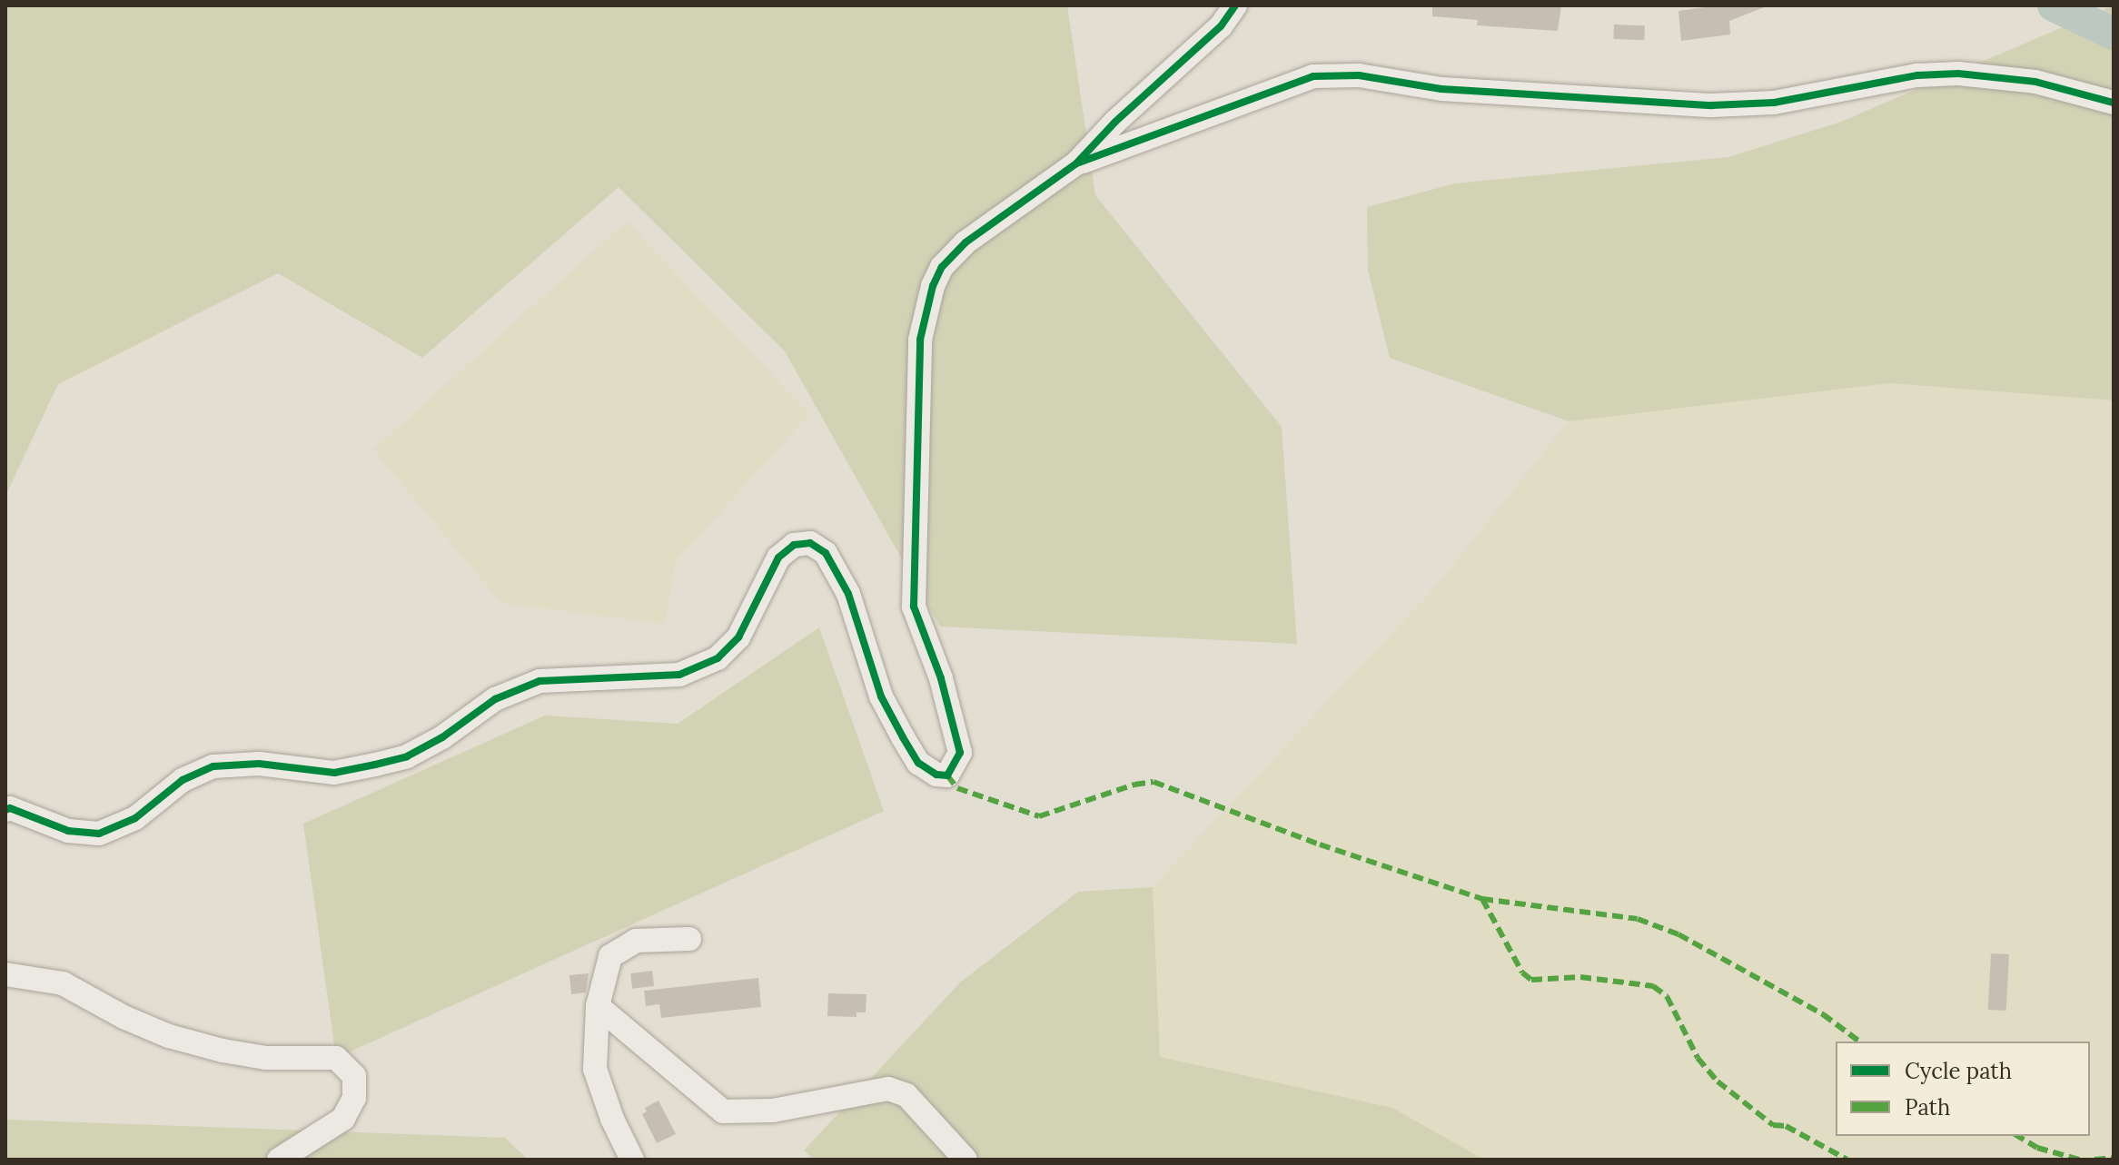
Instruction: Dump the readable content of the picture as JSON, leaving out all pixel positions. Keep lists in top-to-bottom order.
{
  "legend": ["Cycle path", "Path"]
}
